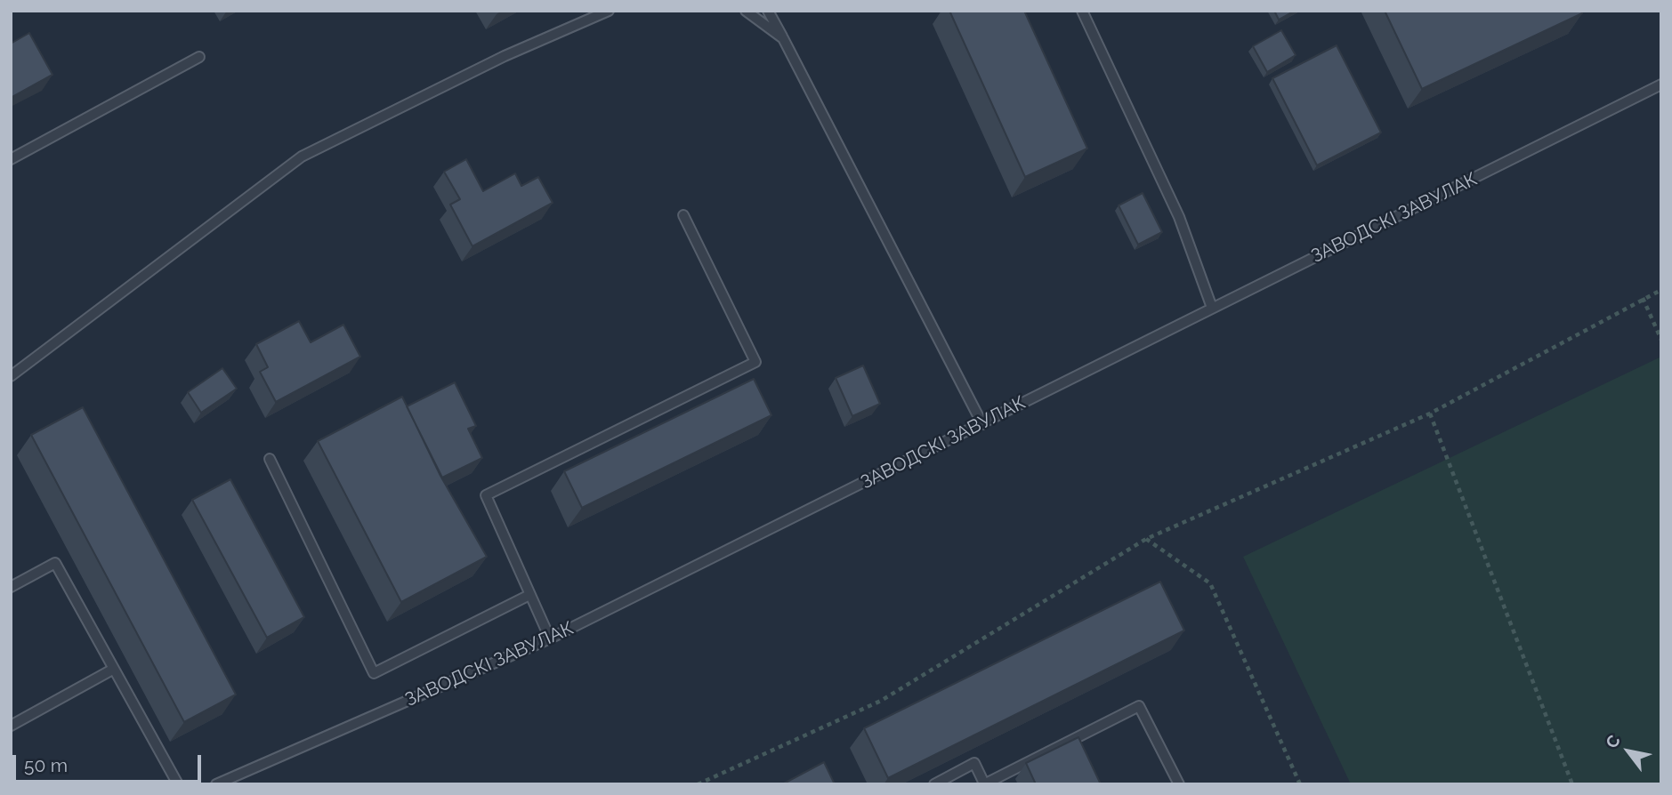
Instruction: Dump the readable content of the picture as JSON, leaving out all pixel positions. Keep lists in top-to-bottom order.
{
  "streets": {
    "lane": ["ЗАВОДСКІ ЗАВУЛАК"]
  },
  "scale_bar": "50 m",
  "north": "top left"
}
